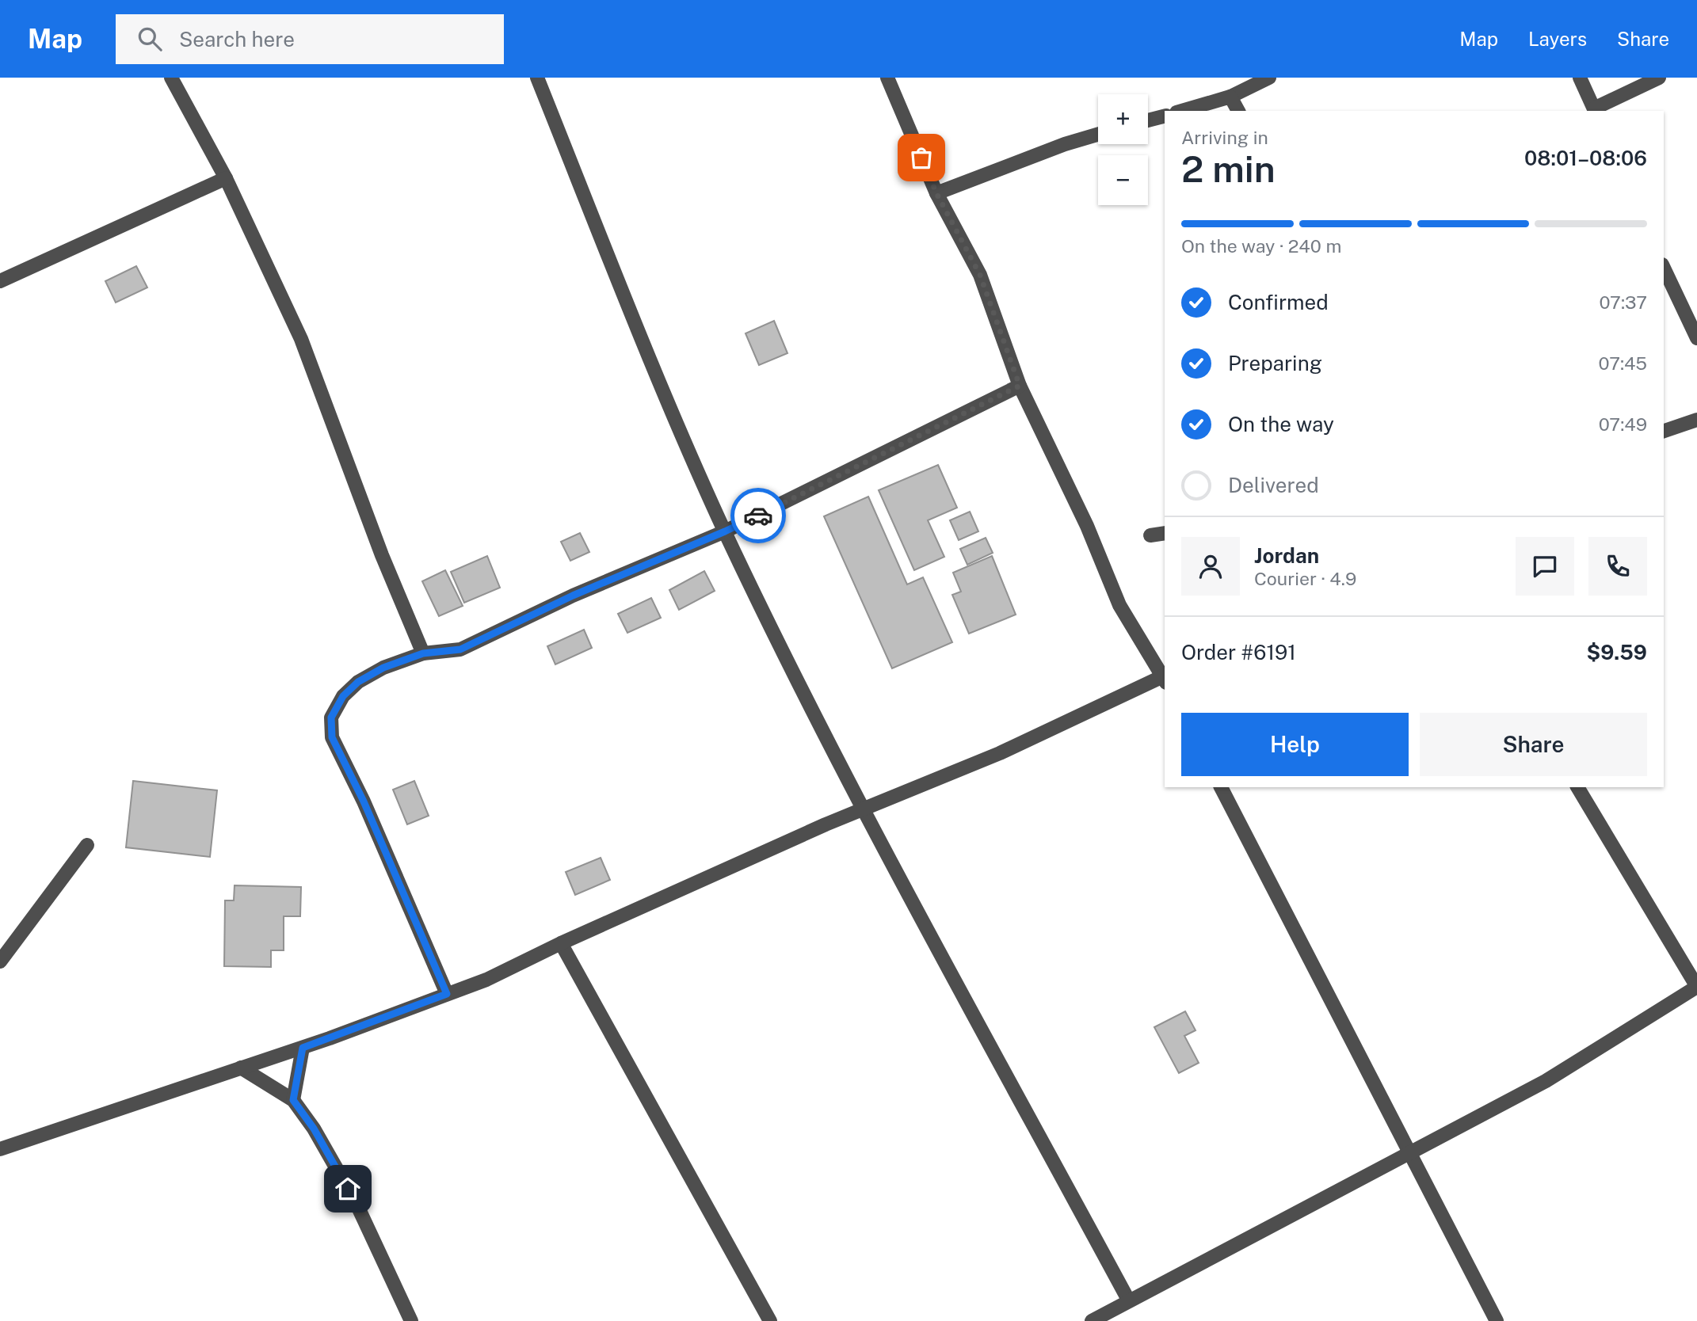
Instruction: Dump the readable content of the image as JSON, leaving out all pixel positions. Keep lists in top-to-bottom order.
{
  "page": {
    "header": "Map",
    "search": "Search here",
    "nav": ["Map", "Layers", "Share"],
    "map_buttons": ["+", "−"],
    "heading": ["2 min", "Arriving in", "08:01–08:06"],
    "panel": [
      "Jordan",
      "Courier · 4.9",
      "Order #6191",
      "$9.59"
    ],
    "bar": "On the way · 240 m",
    "list": [
      ["Confirmed", "07:37"],
      ["Preparing", "07:45"],
      ["On the way", "07:49"],
      "Delivered"
    ],
    "buttons": ["Help", "Share"]
  }
}
